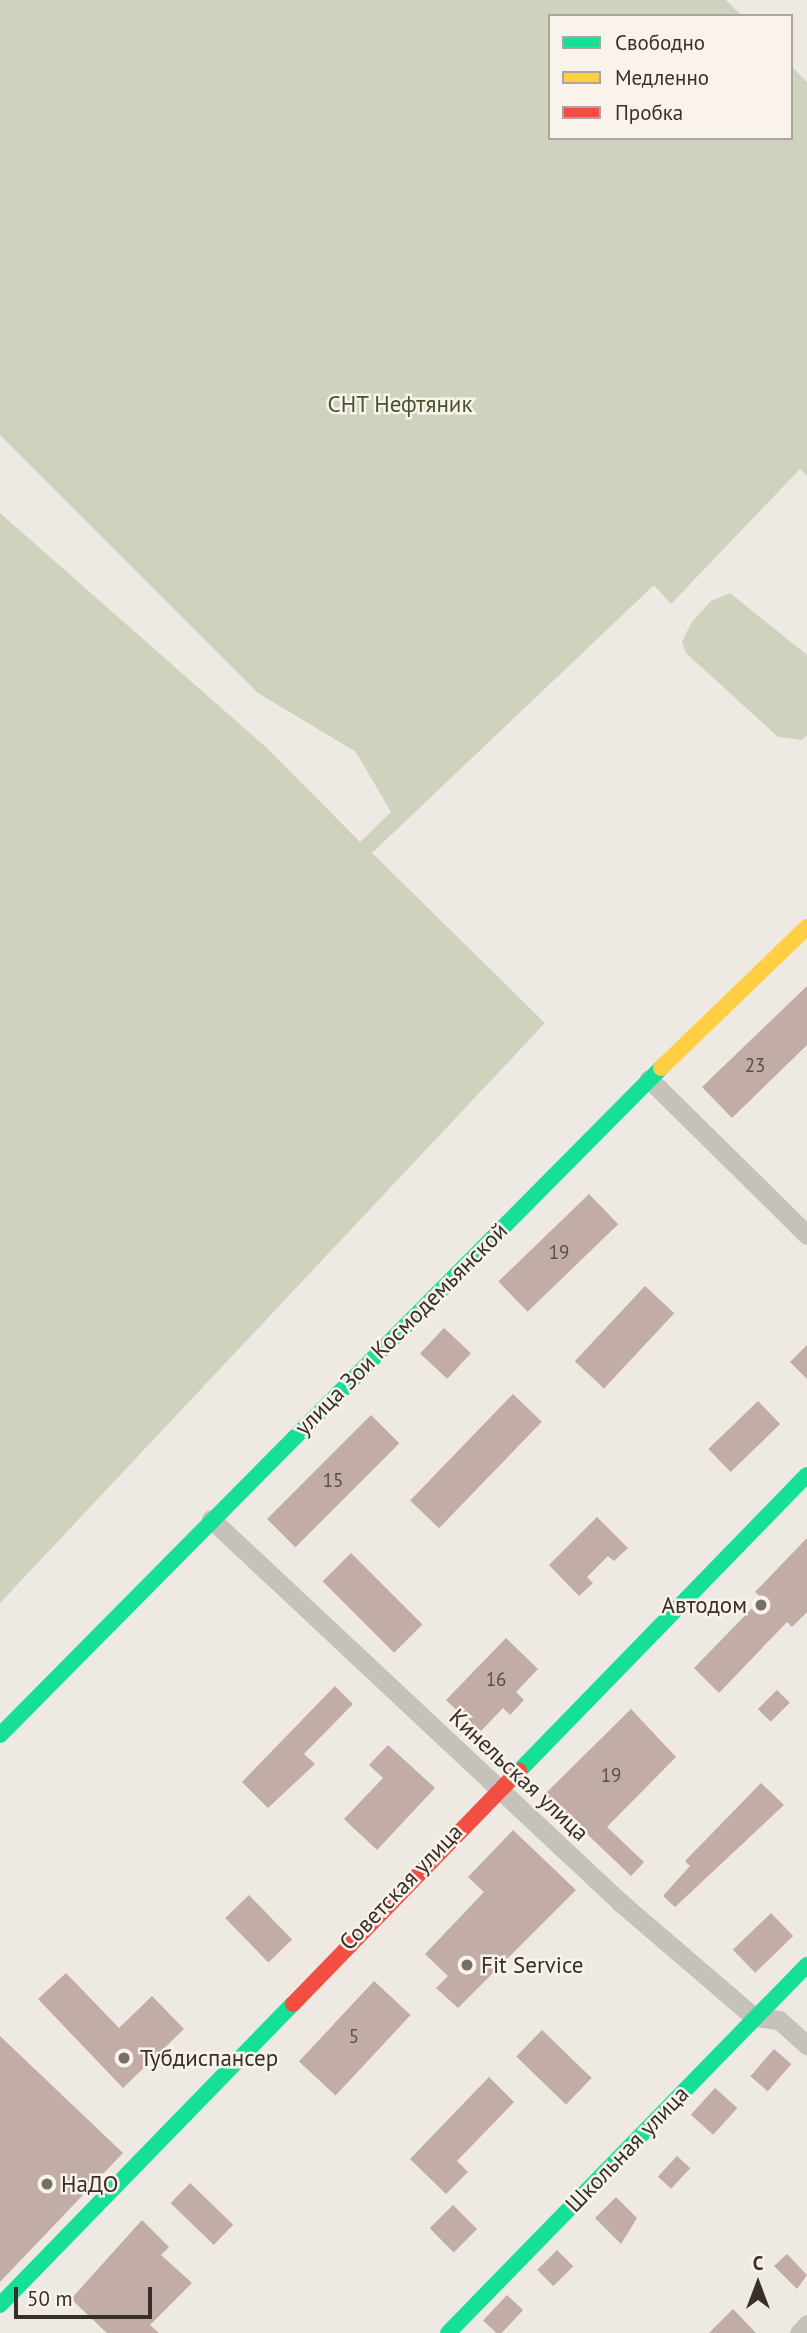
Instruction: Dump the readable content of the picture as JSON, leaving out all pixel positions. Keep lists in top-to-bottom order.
{
  "streets": {
    "street": [
      "улица Зои Космодемьянской",
      "Кинельская улица",
      "Советская улица",
      "Школьная улица"
    ]
  },
  "crossings": [
    ["улица Зои Космодемьянской", "Кинельская улица"],
    ["Кинельская улица", "Советская улица"],
    ["Кинельская улица", "Школьная улица"]
  ],
  "parks": ["СНТ Нефтяник"],
  "places": [
    "Автодом",
    "Fit Service",
    "Тубдиспансер",
    "НаДО"
  ],
  "house_numbers": [
    "23",
    "19",
    "15",
    "16",
    "19",
    "5"
  ],
  "legend": ["Свободно", "Медленно", "Пробка"],
  "scale_bar": "50 m",
  "north": "top"
}
